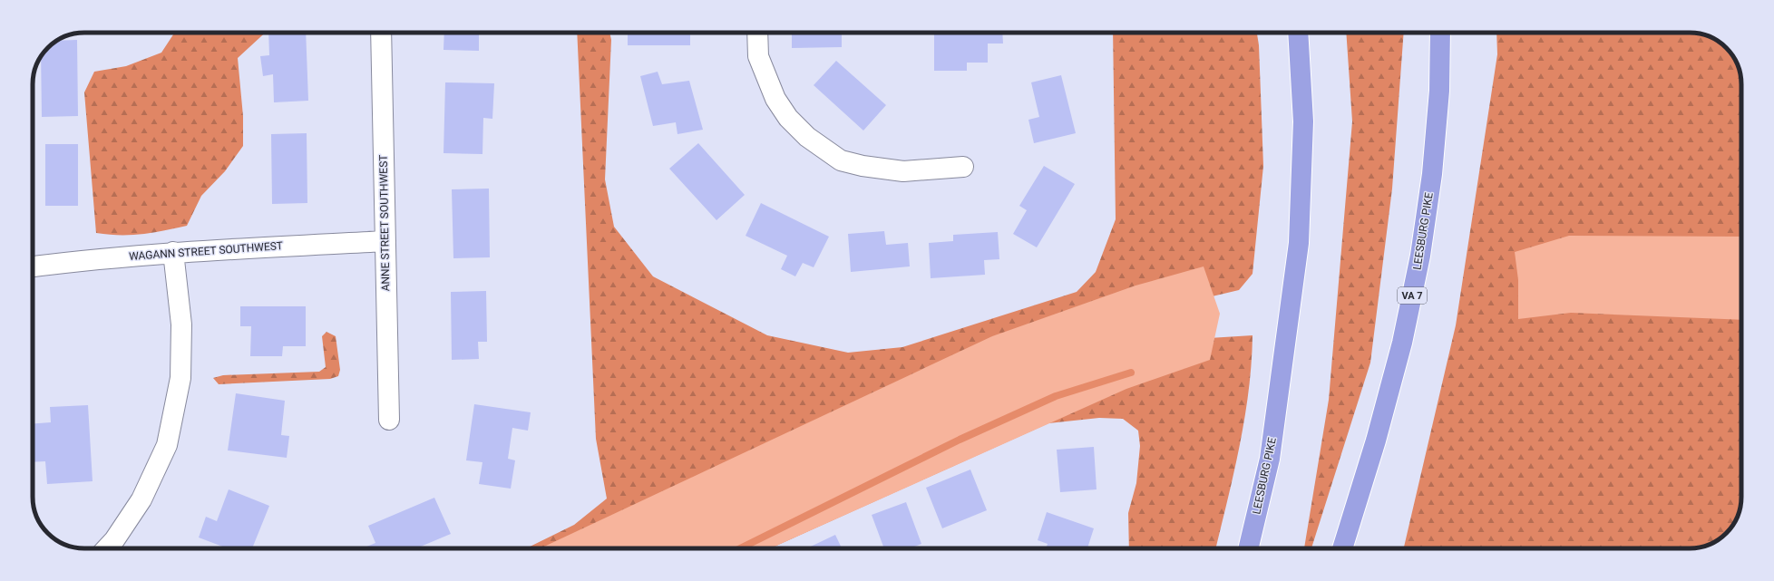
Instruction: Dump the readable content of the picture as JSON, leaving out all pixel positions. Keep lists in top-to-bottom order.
{
  "streets": {
    "highway": ["LEESBURG PIKE", "VA 7"],
    "street": ["ANNE STREET SOUTHWEST", "WAGANN STREET SOUTHWEST"]
  },
  "crossings": [
    ["ANNE STREET SOUTHWEST", "WAGANN STREET SOUTHWEST"]
  ]
}
